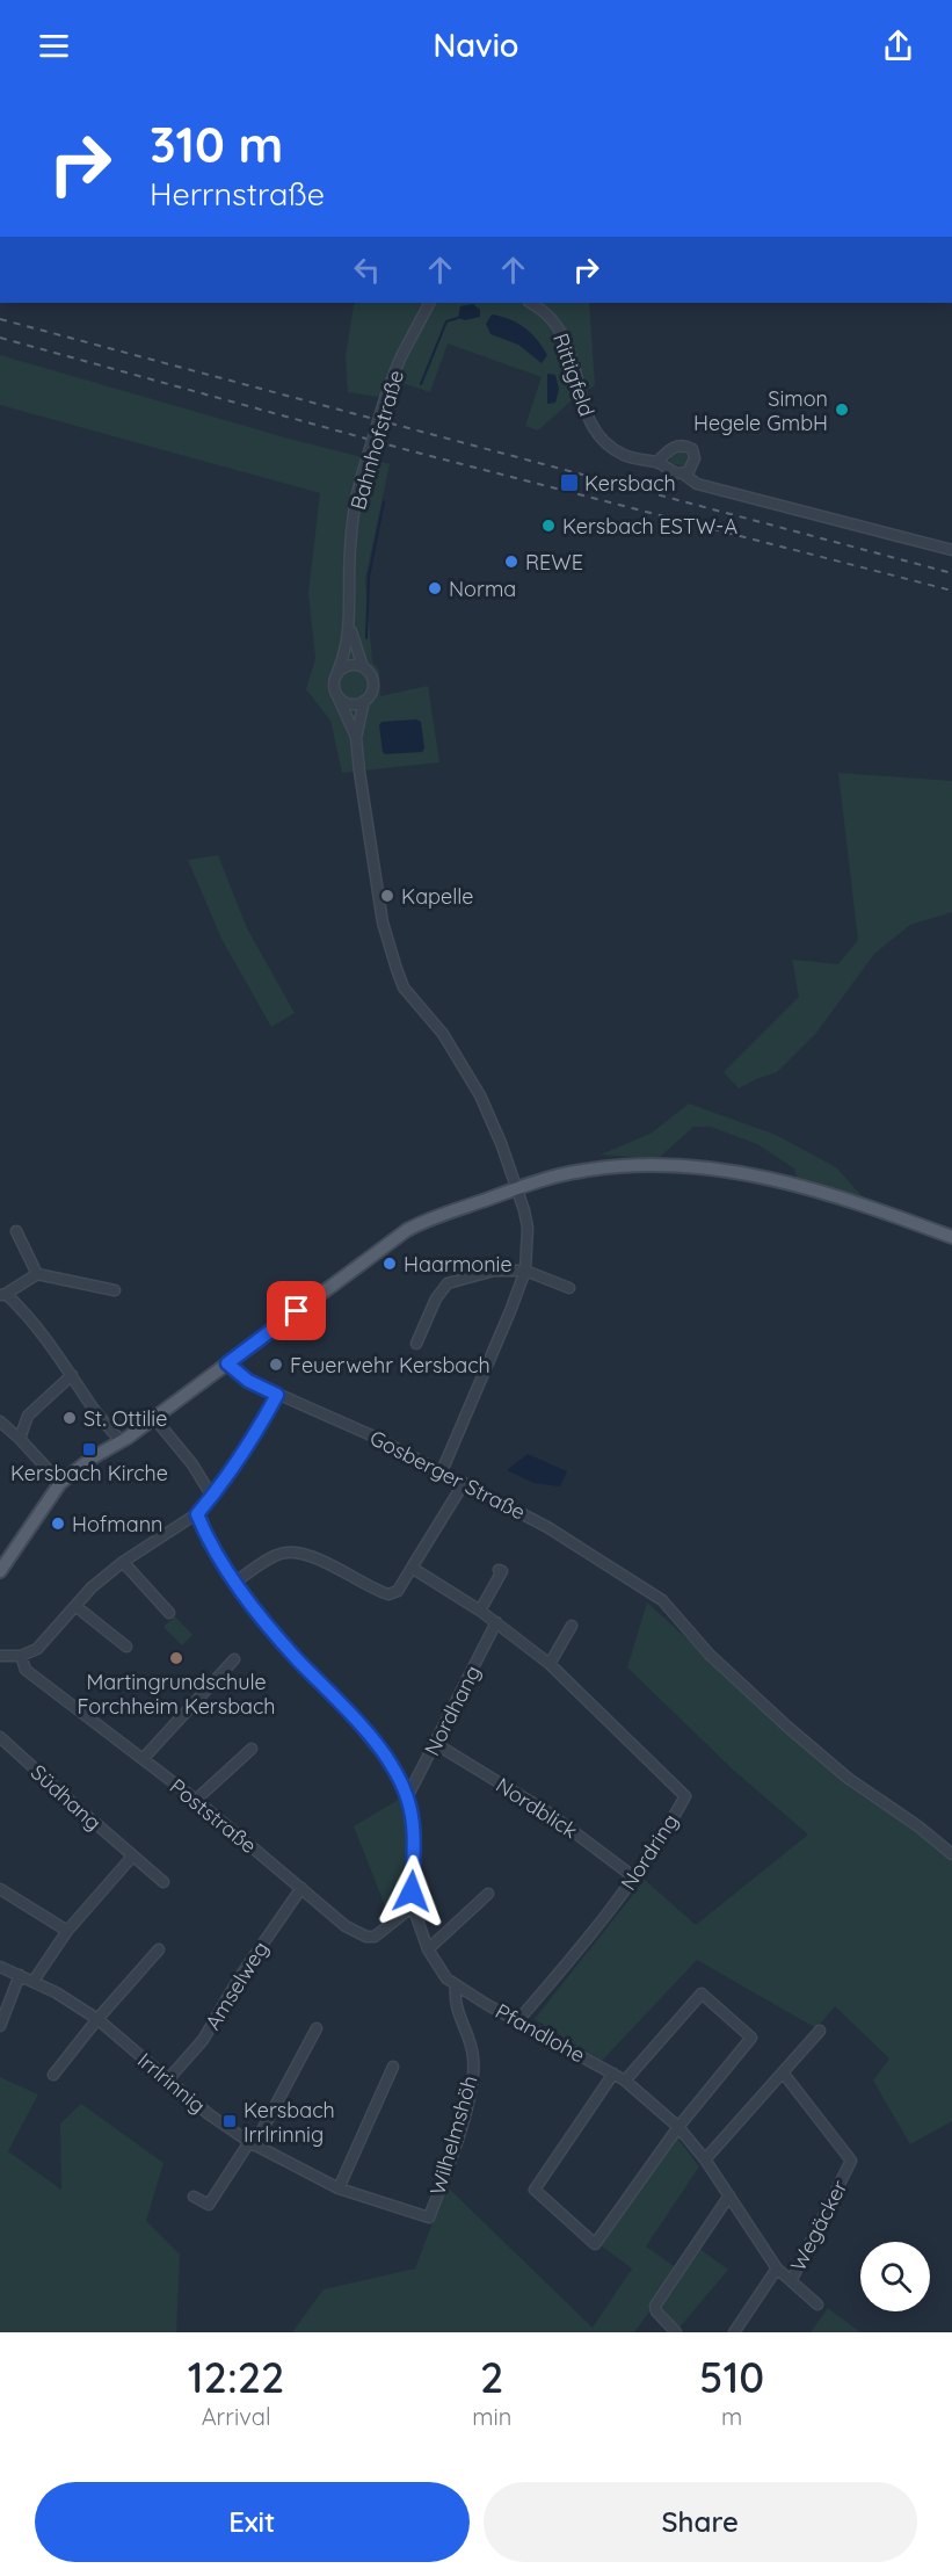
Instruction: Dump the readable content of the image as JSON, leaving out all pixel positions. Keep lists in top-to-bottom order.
{
  "streets": {
    "street": [
      "Rittigfeld",
      "Bahnhofstraße",
      "Gosberger Straße",
      "Nordhang",
      "Südhang",
      "Nordblick",
      "Poststraße",
      "Nordring",
      "Amselweg",
      "Pfandlohe",
      "Irrlrinnig",
      "Wilhelmshöh",
      "Wegäcker"
    ]
  },
  "crossings": [
    ["Nordhang", "Nordblick"],
    ["Nordhang", "Nordring"],
    ["Nordblick", "Nordring"],
    ["Poststraße", "Amselweg"],
    ["Nordring", "Pfandlohe"],
    ["Amselweg", "Irrlrinnig"],
    ["Pfandlohe", "Wilhelmshöh"],
    ["Pfandlohe", "Wegäcker"],
    ["Irrlrinnig", "Wilhelmshöh"]
  ],
  "places": {
    "other": [
      "Simon Hegele GmbH",
      "Kersbach ESTW-A",
      "REWE",
      "Norma",
      "Kapelle",
      "Haarmonie",
      "Feuerwehr Kersbach",
      "St. Ottilie",
      "Hofmann",
      "Martingrundschule Forchheim Kersbach"
    ],
    "transit": ["Kersbach", "Kersbach Kirche", "Kersbach Irrlrinnig"]
  },
  "page": {
    "header": "Navio",
    "turn": ["310 m", "Herrnstraße"],
    "eta": [
      "12:22",
      "Arrival",
      "2",
      "min",
      "510",
      "m"
    ],
    "buttons": ["Exit", "Share"]
  }
}
